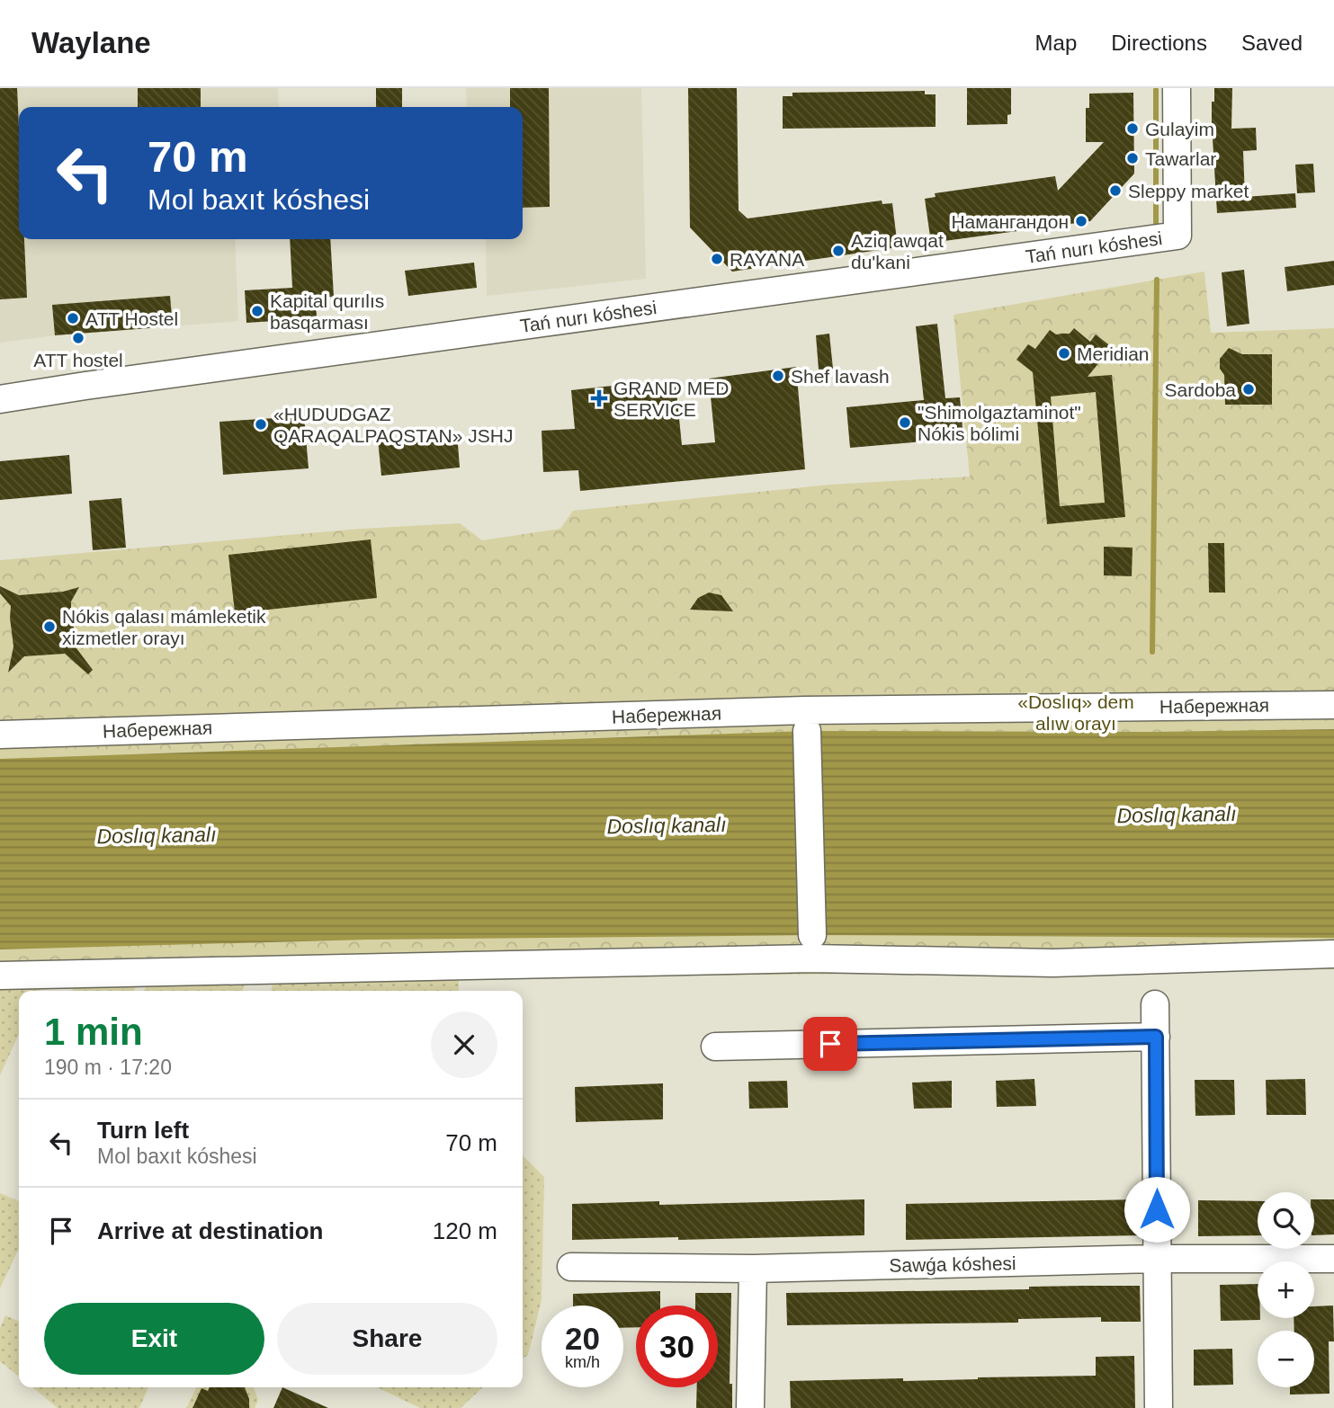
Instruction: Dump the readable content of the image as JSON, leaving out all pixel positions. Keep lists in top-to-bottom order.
{
  "streets": {
    "street": ["Tań nurı kóshesi", "Набережная", "Sawǵa kóshesi"]
  },
  "water": ["Doslıq kanalı"],
  "parks": ["«Doslıq» dem alıw orayı"],
  "places": {
    "other": [
      "Gulayim",
      "Tawarlar",
      "Sleppy market",
      "Намангандон",
      "Aziq awqat du'kani",
      "RAYANA",
      "Kapital qurılıs basqarması",
      "ATT Hostel",
      "ATT hostel",
      "Meridian",
      "Shef lavash",
      "Sardoba",
      "\"Shimolgaztaminot\" Nókis bólimi",
      "«HUDUDGAZ QARAQALPAQSTAN» JSHJ",
      "Nókis qalası mámleketik xizmetler orayı"
    ],
    "health": ["GRAND MED SERVICE"]
  },
  "page": {
    "header": "Waylane",
    "nav": ["Map", "Directions", "Saved"],
    "turn": ["70 m", "Mol baxıt kóshesi"],
    "heading": ["1 min", "190 m · 17:20"],
    "list": [
      {
        "name": "Turn left",
        "note": "Mol baxıt kóshesi",
        "value": "70 m"
      },
      {
        "name": "Arrive at destination",
        "value": "120 m"
      }
    ],
    "map_buttons": ["+", "−"],
    "buttons": ["Exit", "Share"],
    "speed": "20 km/h",
    "limit": "30"
  }
}
